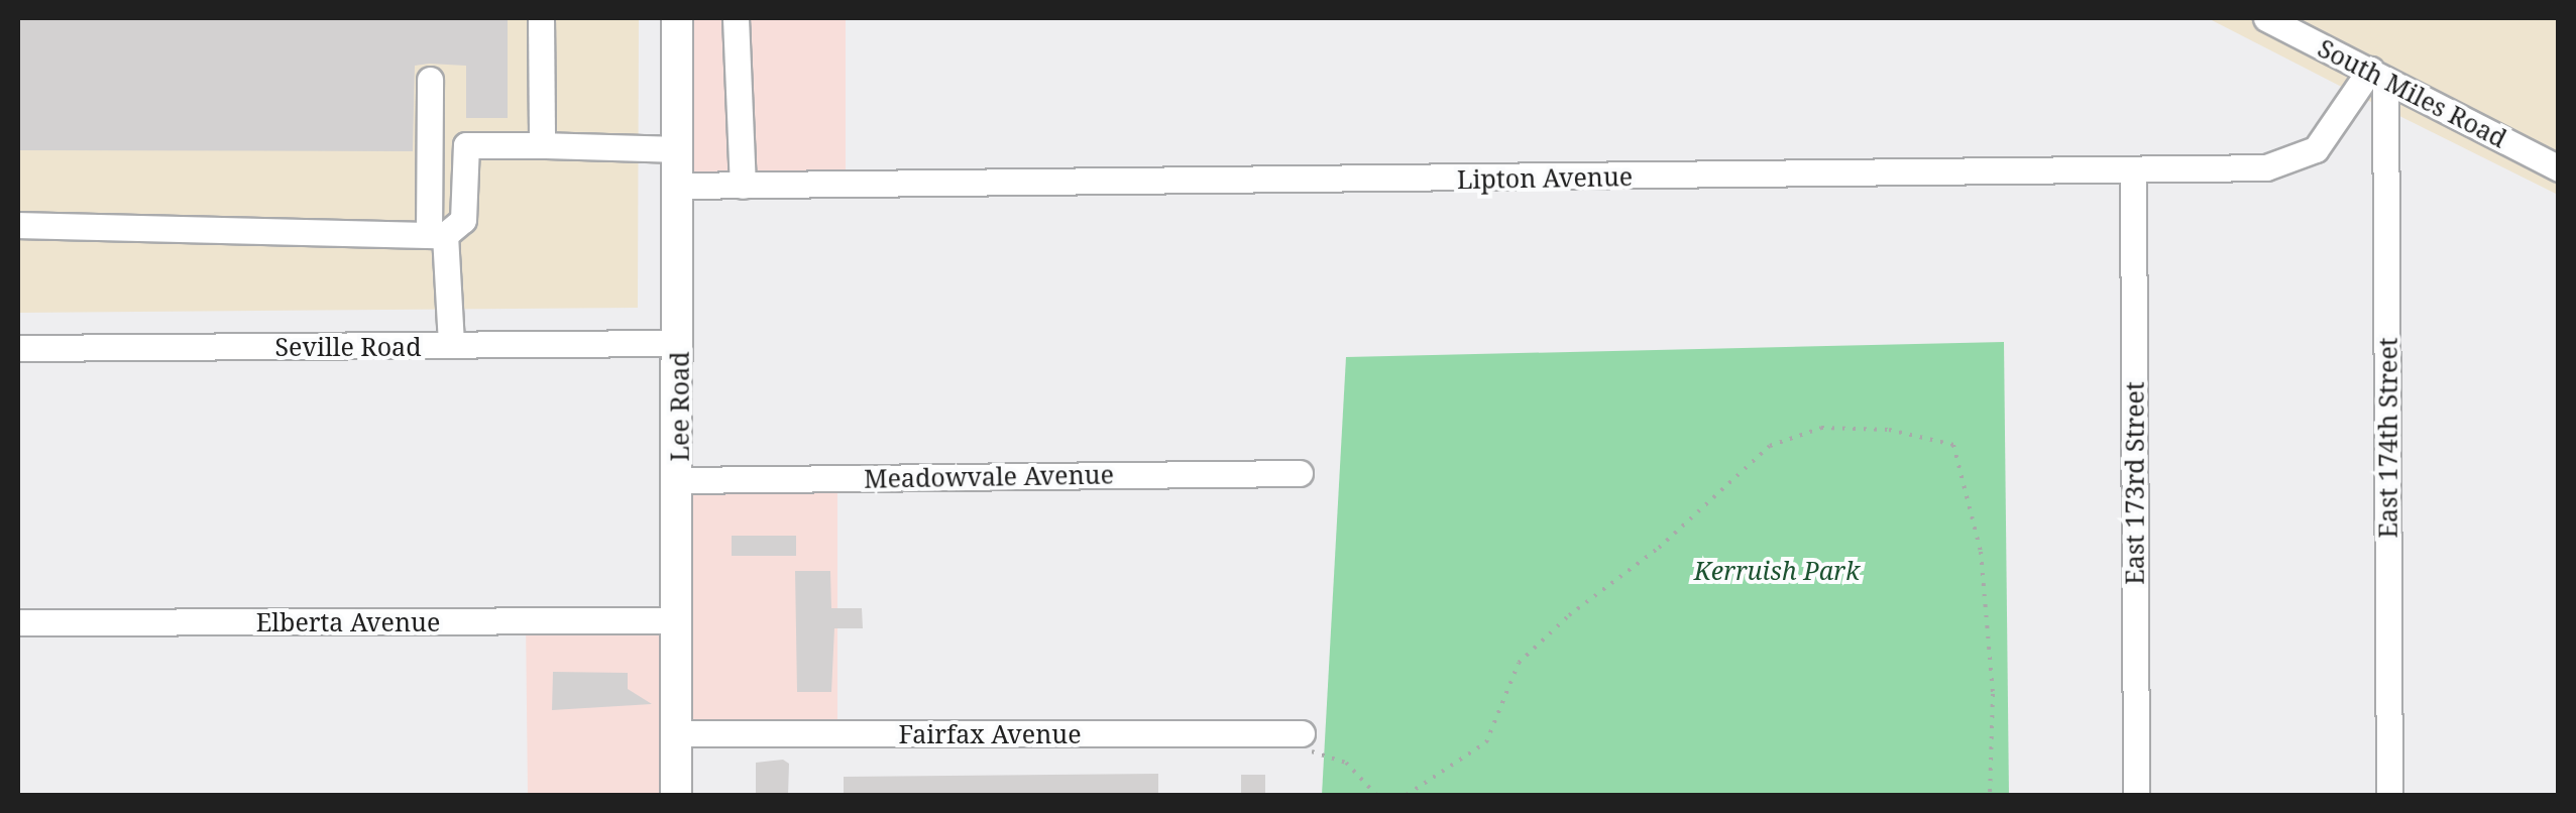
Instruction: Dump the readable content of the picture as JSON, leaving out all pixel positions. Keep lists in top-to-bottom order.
{
  "streets": {
    "main road": ["Lee Road"],
    "street": [
      "South Miles Road",
      "Lipton Avenue",
      "Seville Road",
      "East 174th Street",
      "Meadowvale Avenue",
      "East 173rd Street",
      "Elberta Avenue",
      "Fairfax Avenue"
    ]
  },
  "crossings": [
    ["South Miles Road", "Lipton Avenue"],
    ["South Miles Road", "East 174th Street"],
    ["Lipton Avenue", "Lee Road"],
    ["Lipton Avenue", "East 174th Street"],
    ["Lipton Avenue", "East 173rd Street"],
    ["Seville Road", "Lee Road"],
    ["Lee Road", "Meadowvale Avenue"],
    ["Lee Road", "Elberta Avenue"],
    ["Lee Road", "Fairfax Avenue"]
  ],
  "parks": ["Kerruish Park"]
}
